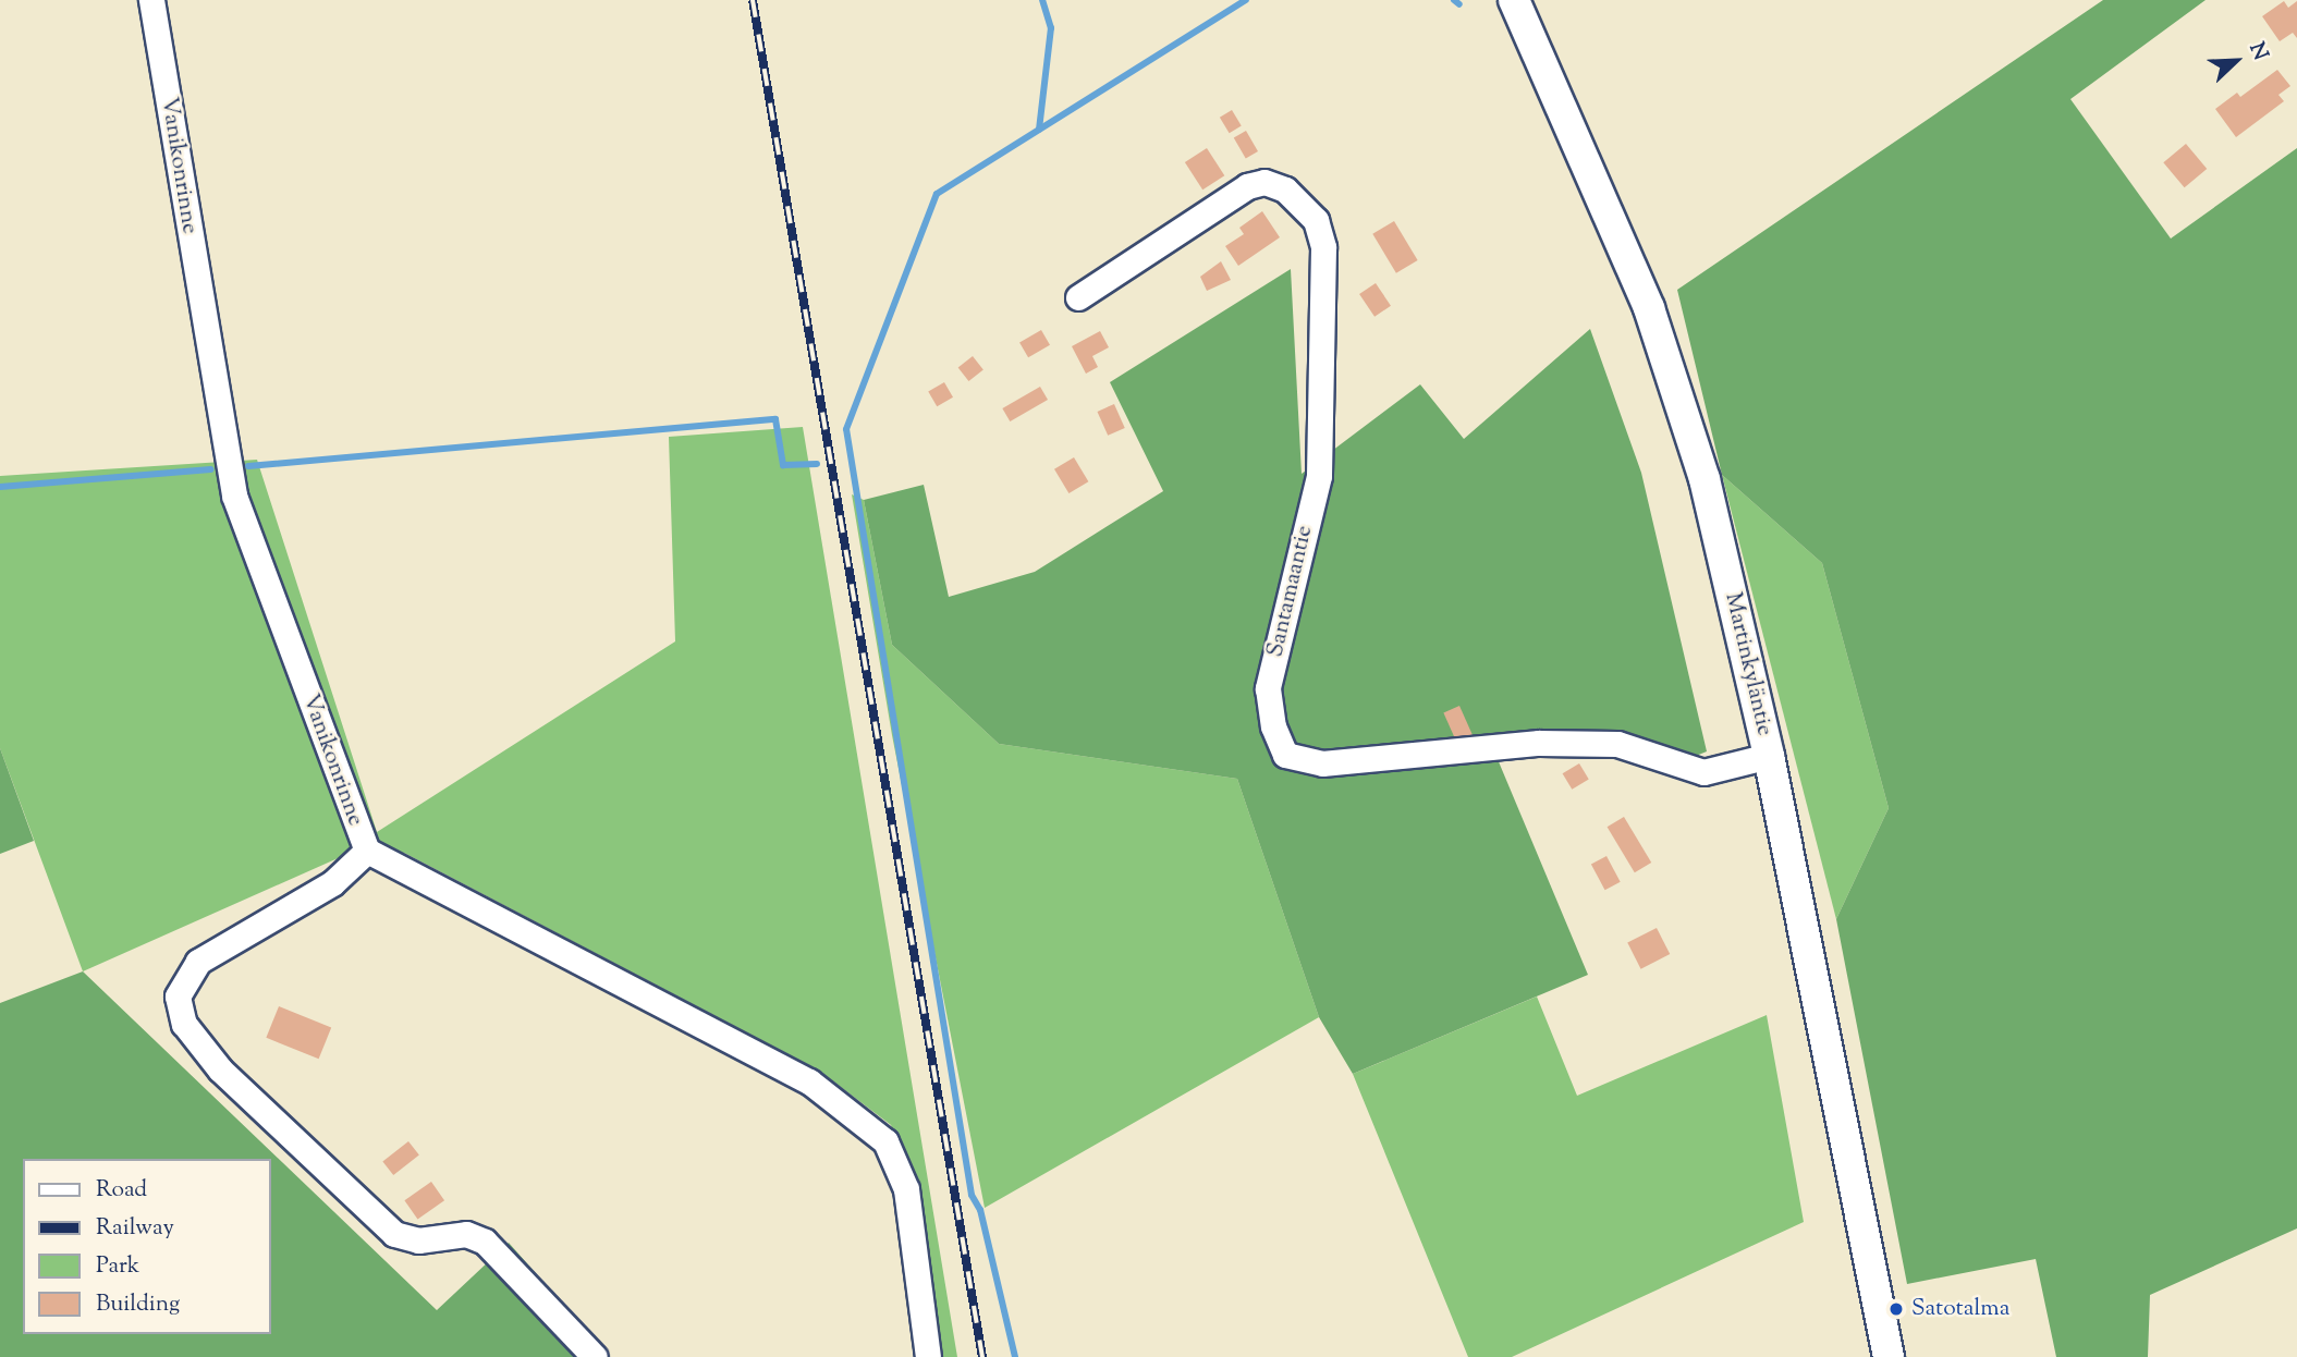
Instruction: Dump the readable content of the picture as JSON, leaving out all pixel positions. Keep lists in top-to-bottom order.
{
  "streets": {
    "street": ["Vanikonrinne", "Santamaantie", "Martinkyläntie"]
  },
  "crossings": [
    ["Santamaantie", "Martinkyläntie"]
  ],
  "places": ["Satotalma"],
  "legend": [
    "Road",
    "Railway",
    "Park",
    "Building"
  ],
  "north": "top right"
}
